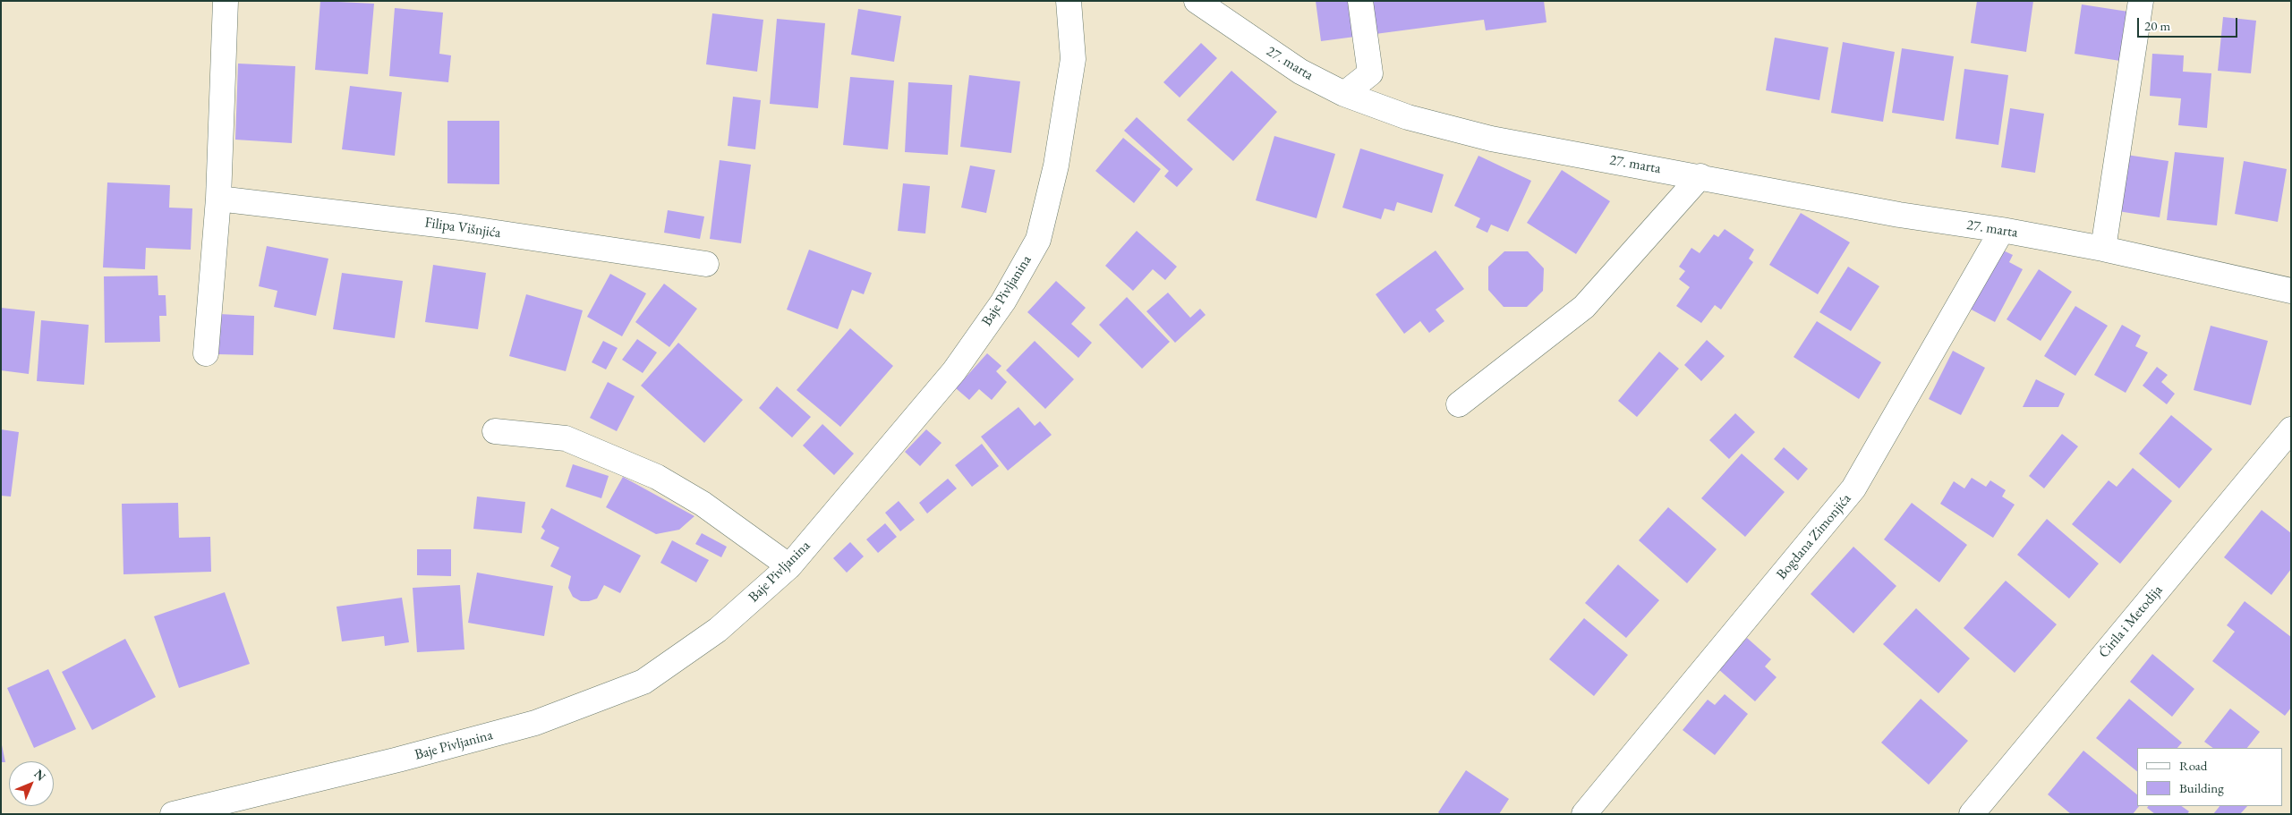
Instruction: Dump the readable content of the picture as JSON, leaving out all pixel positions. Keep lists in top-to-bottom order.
{
  "streets": {
    "street": [
      "27. marta",
      "Filipa Višnjića",
      "Baje Pivljanina",
      "Bogdana Zimonjića",
      "Ćirila i Metodija"
    ]
  },
  "crossings": [
    ["27. marta", "Bogdana Zimonjića"]
  ],
  "legend": ["Road", "Building"],
  "scale_bar": "20 m",
  "north": "top right"
}
